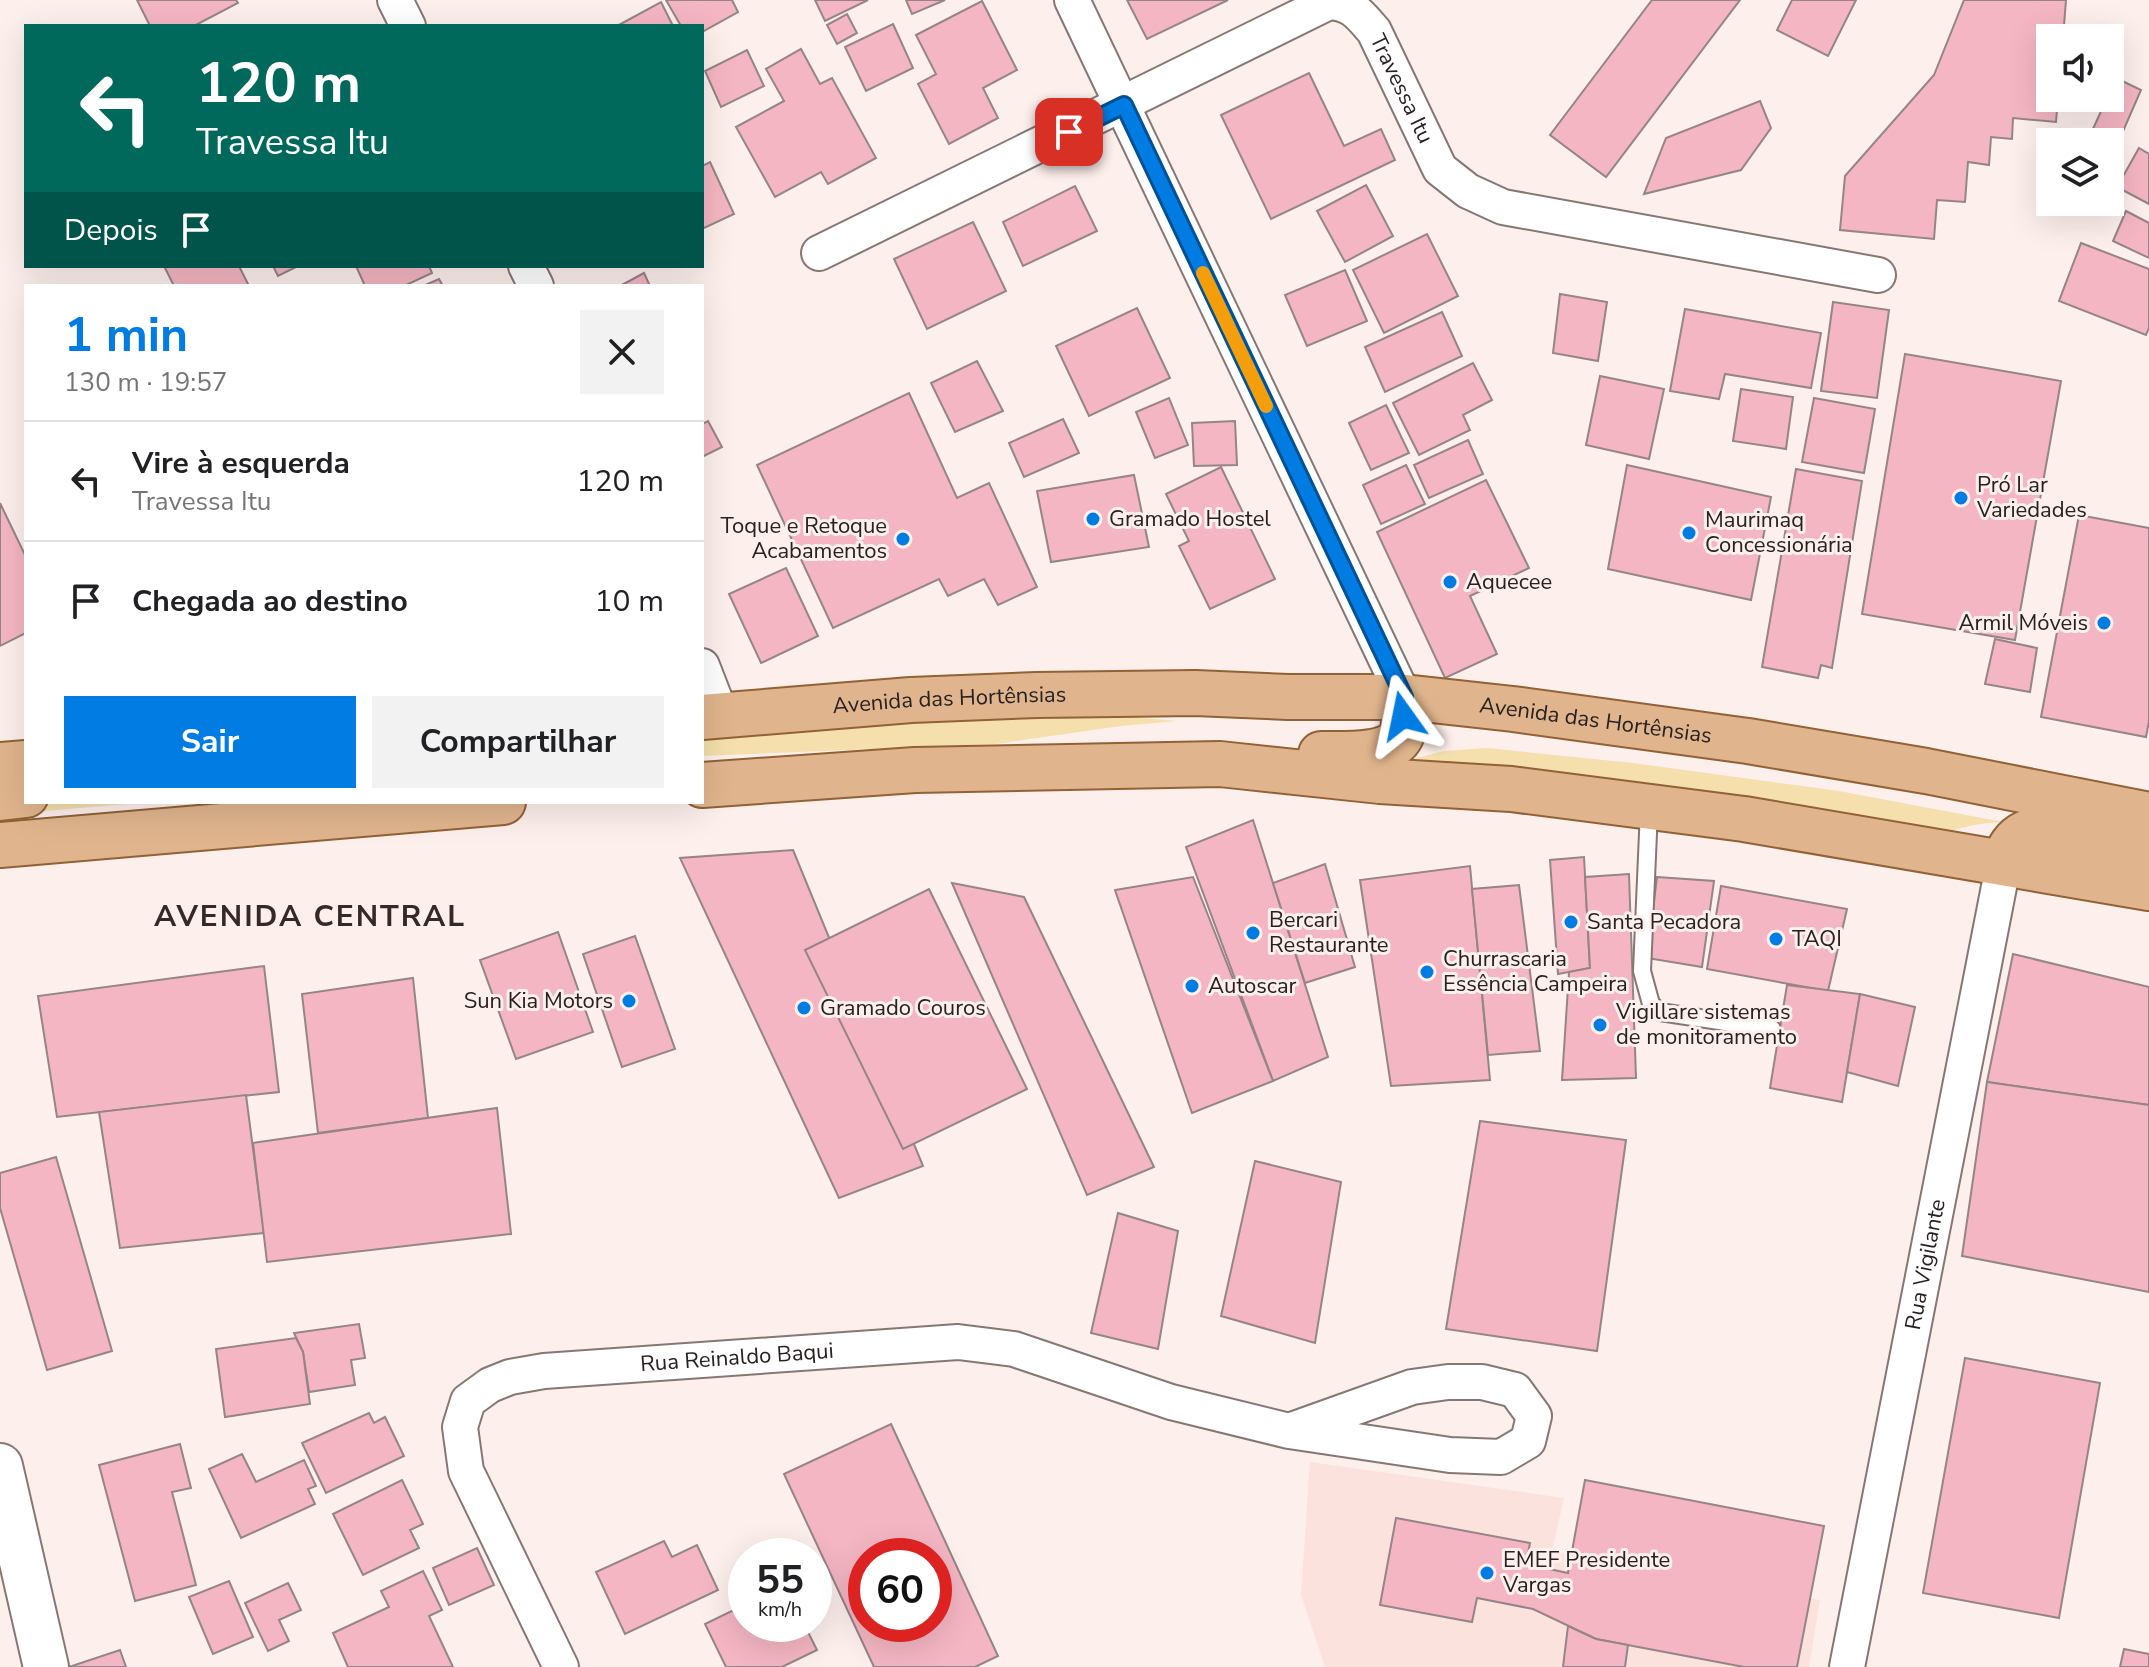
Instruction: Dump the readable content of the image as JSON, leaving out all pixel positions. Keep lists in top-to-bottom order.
{
  "streets": {
    "main road": ["Avenida das Hortênsias"],
    "street": ["Travessa Itu", "Rua Vigilante", "Rua Reinaldo Baqui"]
  },
  "districts": ["AVENIDA CENTRAL"],
  "places": [
    "Pró Lar Variedades",
    "Gramado Hostel",
    "Maurimaq Concessionária",
    "Toque e Retoque Acabamentos",
    "Aquecee",
    "Armil Móveis",
    "Santa Pecadora",
    "Bercari Restaurante",
    "TAQI",
    "Churrascaria Essência Campeira",
    "Autoscar",
    "Sun Kia Motors",
    "Gramado Couros",
    "Vigillare sistemas de monitoramento",
    "EMEF Presidente Vargas"
  ],
  "page": {
    "turn": ["120 m", "Travessa Itu"],
    "then": "Depois",
    "heading": ["1 min", "130 m · 19:57"],
    "list": [
      {
        "name": "Vire à esquerda",
        "note": "Travessa Itu",
        "value": "120 m"
      },
      {
        "name": "Chegada ao destino",
        "value": "10 m"
      }
    ],
    "buttons": ["Sair", "Compartilhar"],
    "speed": "55 km/h",
    "limit": "60"
  }
}
